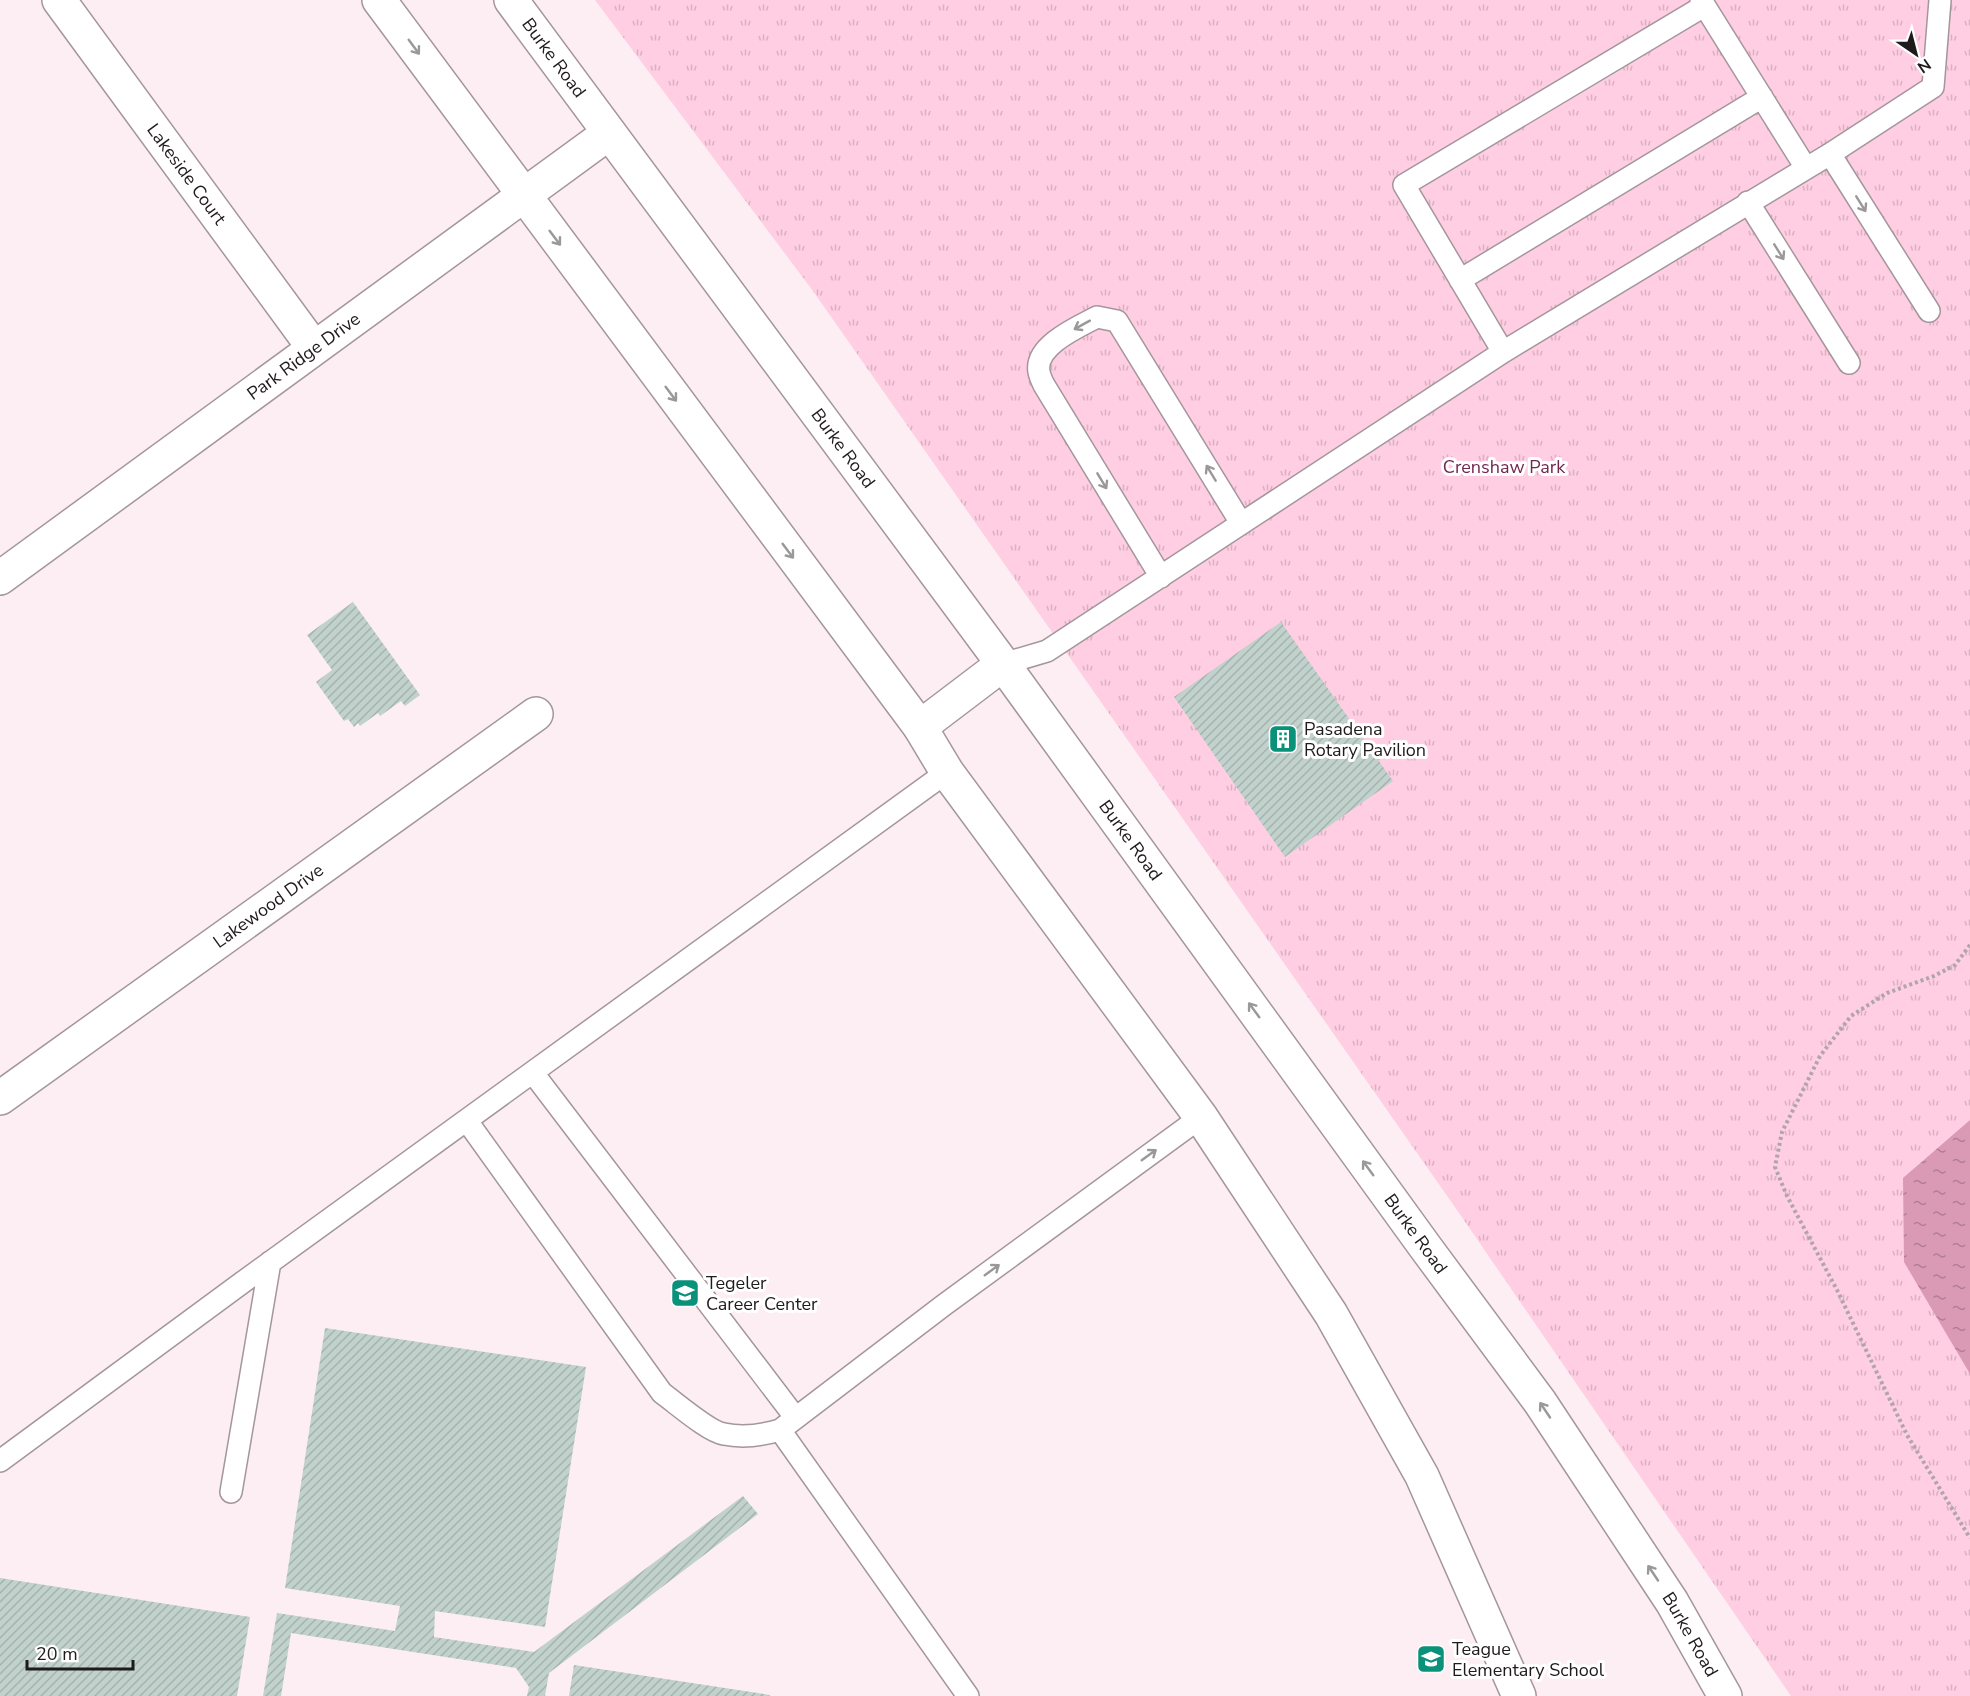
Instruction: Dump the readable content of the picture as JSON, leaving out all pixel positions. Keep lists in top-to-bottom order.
{
  "streets": {
    "main road": [
      "Burke Road",
      "Lakeside Court",
      "Park Ridge Drive",
      "Lakewood Drive"
    ]
  },
  "crossings": [
    ["Burke Road", "Park Ridge Drive"],
    ["Lakeside Court", "Park Ridge Drive"]
  ],
  "parks": ["Crenshaw Park"],
  "places": {
    "building": ["Pasadena Rotary Pavilion"],
    "school or university": ["Tegeler Career Center", "Teague Elementary School"]
  },
  "scale_bar": "20 m",
  "north": "bottom right"
}
